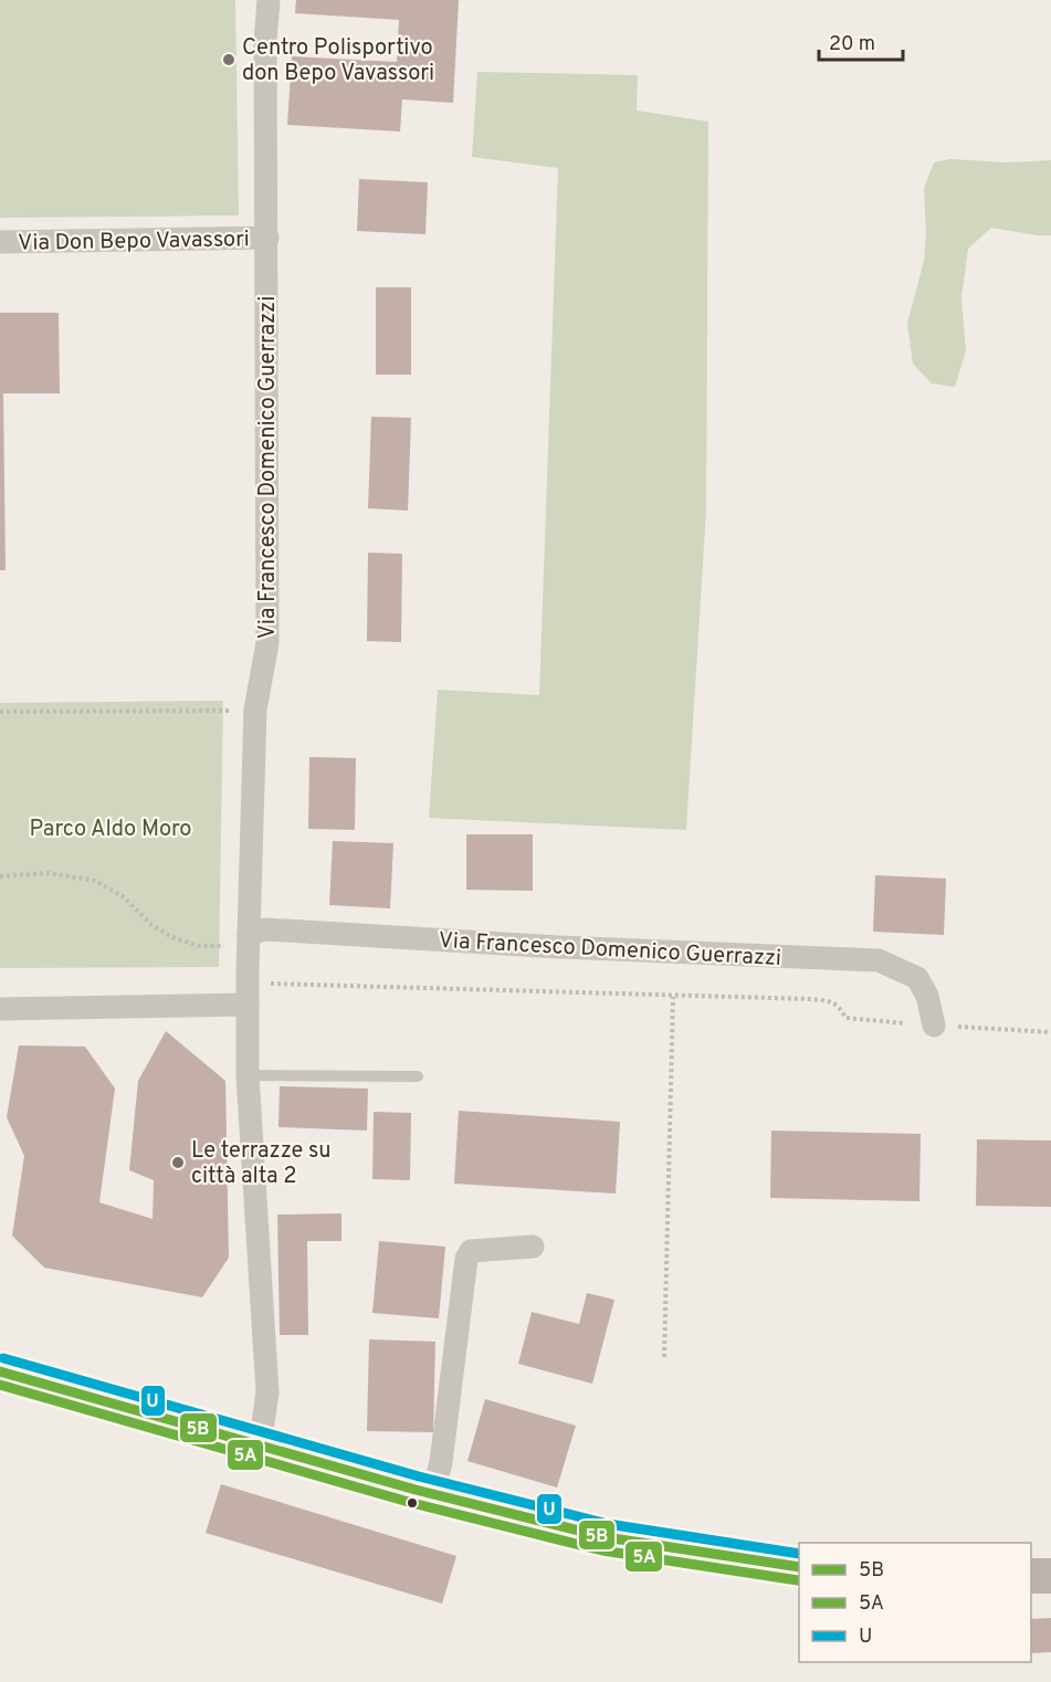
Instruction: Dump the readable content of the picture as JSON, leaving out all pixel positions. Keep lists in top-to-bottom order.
{
  "streets": {
    "street": ["Via Don Bepo Vavassori", "Via Francesco Domenico Guerrazzi"]
  },
  "crossings": [
    ["Via Don Bepo Vavassori", "Via Francesco Domenico Guerrazzi"]
  ],
  "parks": ["Parco Aldo Moro"],
  "places": ["Centro Polisportivo don Bepo Vavassori", "Le terrazze su città alta 2"],
  "lines": ["transit line U", "transit line 5B", "transit line 5A"],
  "legend": ["5B", "5A", "U"],
  "scale_bar": "20 m"
}
